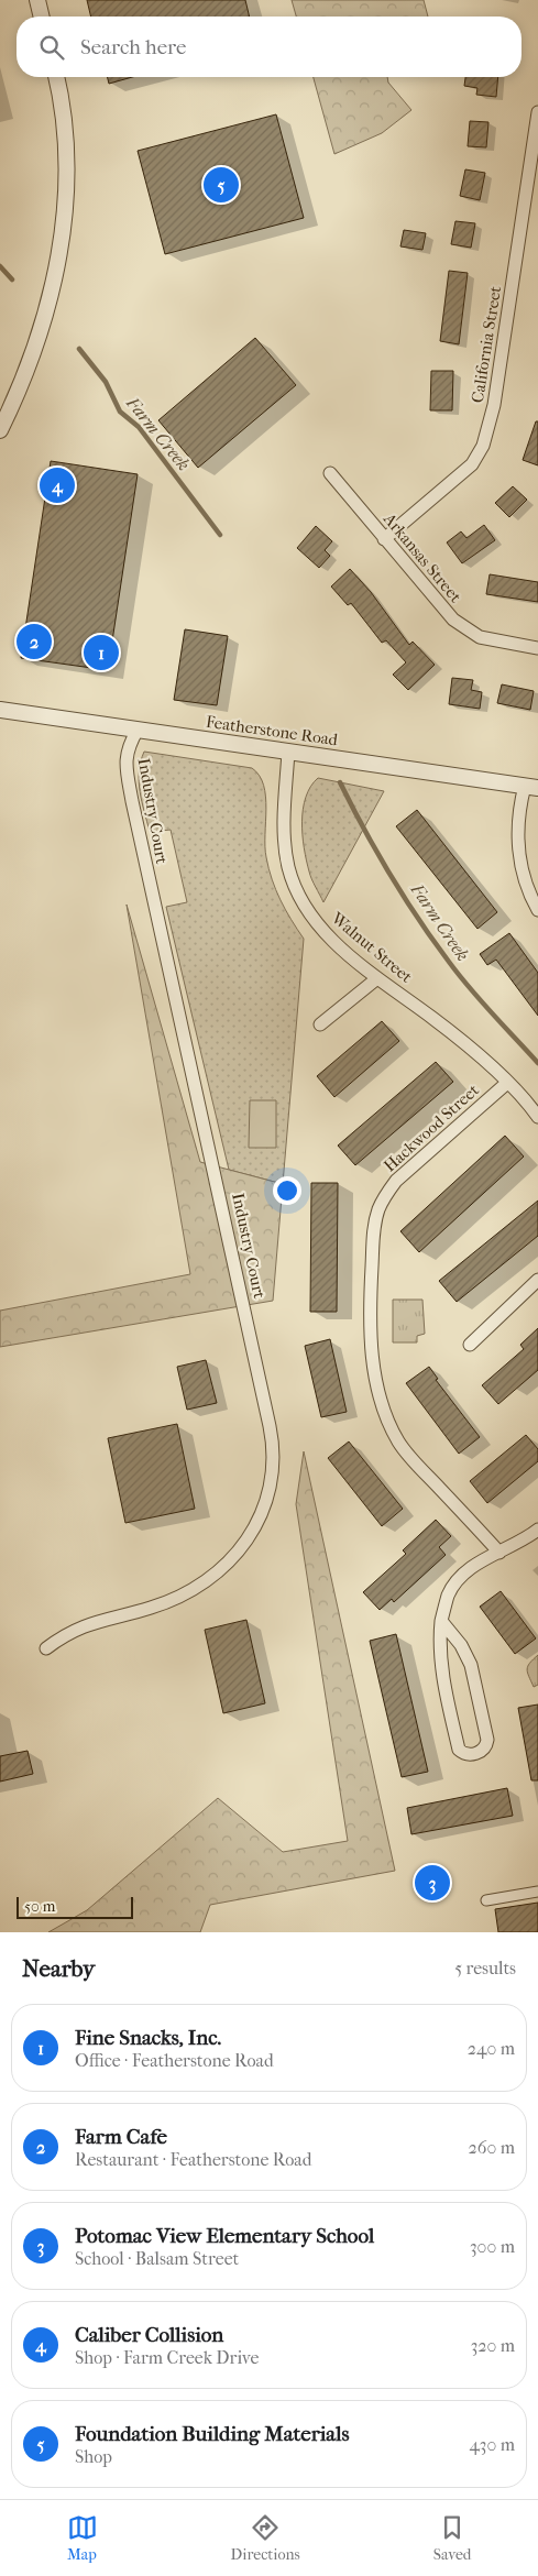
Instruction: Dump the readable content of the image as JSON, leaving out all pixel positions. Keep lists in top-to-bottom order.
{
  "streets": {
    "street": [
      "California Street",
      "Arkansas Street",
      "Featherstone Road",
      "Industry Court",
      "Walnut Street",
      "Hackwood Street"
    ]
  },
  "crossings": [
    ["California Street", "Arkansas Street"],
    ["Featherstone Road", "Industry Court"],
    ["Featherstone Road", "Walnut Street"],
    ["Walnut Street", "Hackwood Street"]
  ],
  "water": ["Farm Creek"],
  "scale_bar": "50 m",
  "page": {
    "search": "Search here",
    "pins": [
      "5",
      "4",
      "2",
      "1",
      "3"
    ],
    "scale": "50 m",
    "heading": ["Nearby", "5 results"],
    "list": [
      {
        "mark": "1",
        "name": "Fine Snacks, Inc.",
        "note": "Office · Featherstone Road",
        "value": "240 m"
      },
      {
        "mark": "2",
        "name": "Farm Cafe",
        "note": "Restaurant · Featherstone Road",
        "value": "260 m"
      },
      {
        "mark": "3",
        "name": "Potomac View Elementary School",
        "note": "School · Balsam Street",
        "value": "300 m"
      },
      {
        "mark": "4",
        "name": "Caliber Collision",
        "note": "Shop · Farm Creek Drive",
        "value": "320 m"
      },
      {
        "mark": "5",
        "name": "Foundation Building Materials",
        "note": "Shop",
        "value": "430 m"
      }
    ],
    "nav": ["Map", "Directions", "Saved"]
  }
}
